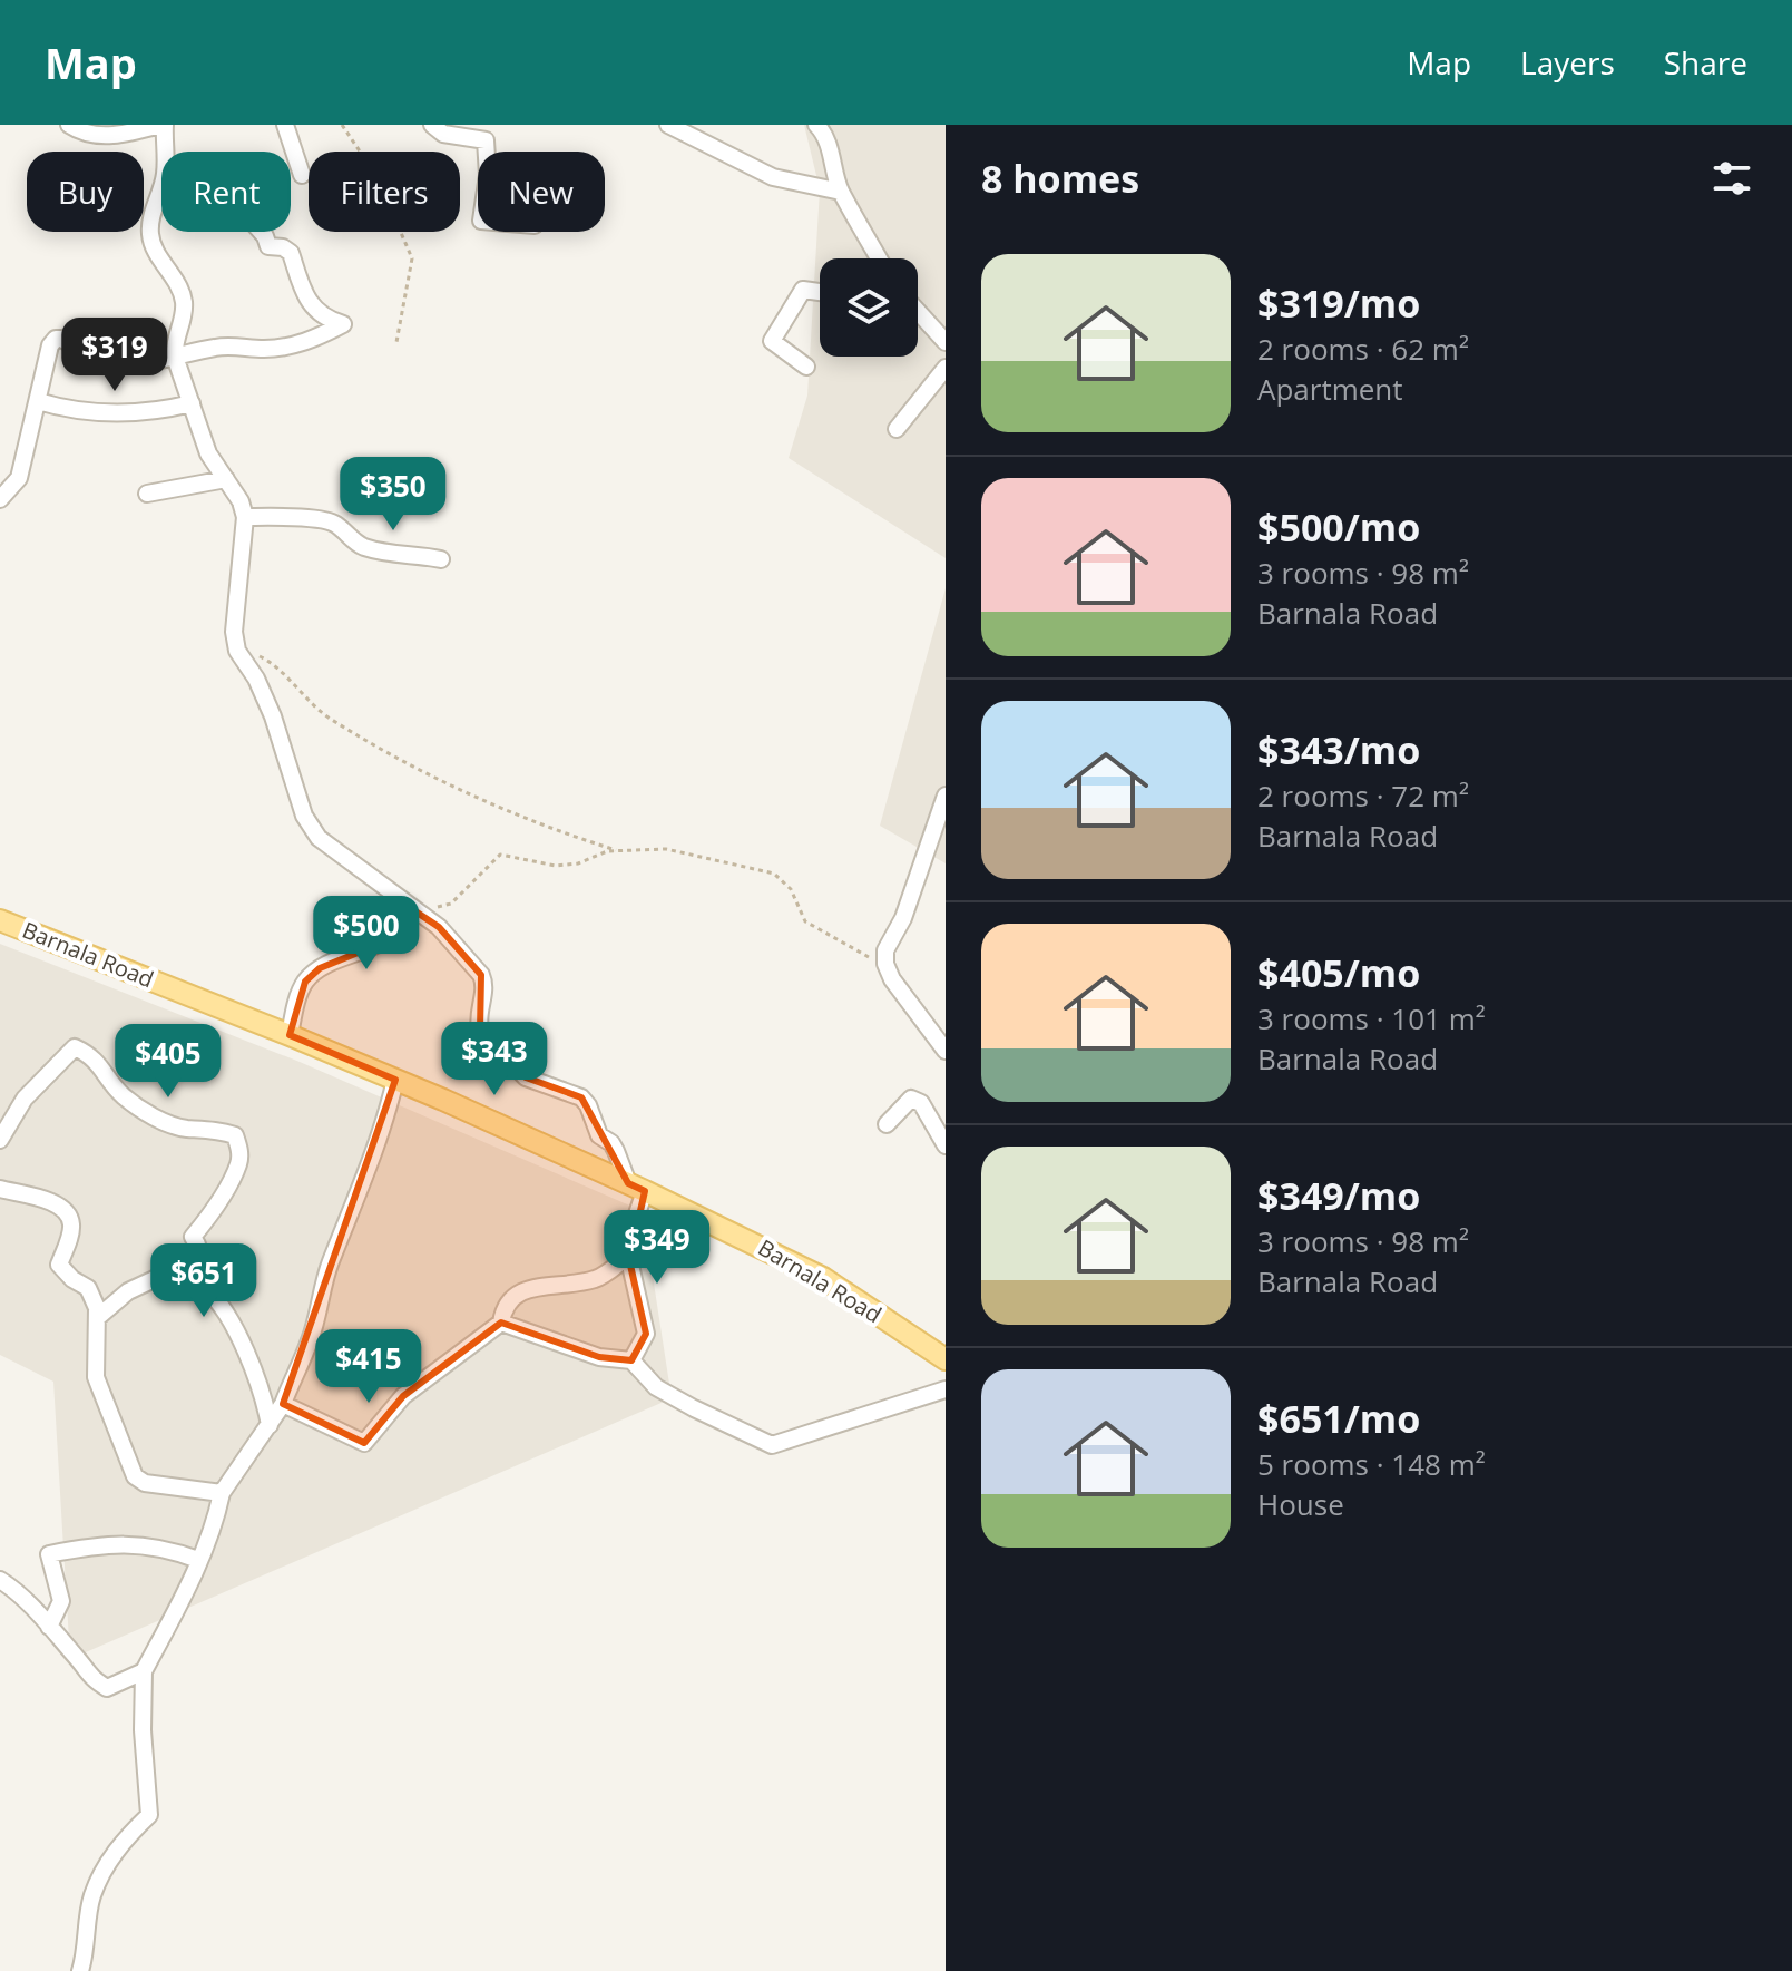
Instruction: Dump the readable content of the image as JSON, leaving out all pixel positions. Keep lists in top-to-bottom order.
{
  "streets": {
    "main road": ["Barnala Road"]
  },
  "page": {
    "header": "Map",
    "nav": ["Map", "Layers", "Share"],
    "heading": "8 homes",
    "chip": [
      "Buy",
      "Rent",
      "Filters",
      "New"
    ],
    "list": [
      {
        "name": "$319/mo",
        "note": "2 rooms · 62 m² · Apartment"
      },
      {
        "name": "$500/mo",
        "note": "3 rooms · 98 m² · Barnala Road"
      },
      {
        "name": "$343/mo",
        "note": "2 rooms · 72 m² · Barnala Road"
      },
      {
        "name": "$405/mo",
        "note": "3 rooms · 101 m² · Barnala Road"
      },
      {
        "name": "$349/mo",
        "note": "3 rooms · 98 m² · Barnala Road"
      },
      {
        "name": "$651/mo",
        "note": "5 rooms · 148 m² · House"
      }
    ],
    "price": [
      "$319",
      "$350",
      "$500",
      "$343",
      "$405",
      "$349",
      "$651",
      "$415"
    ]
  }
}
